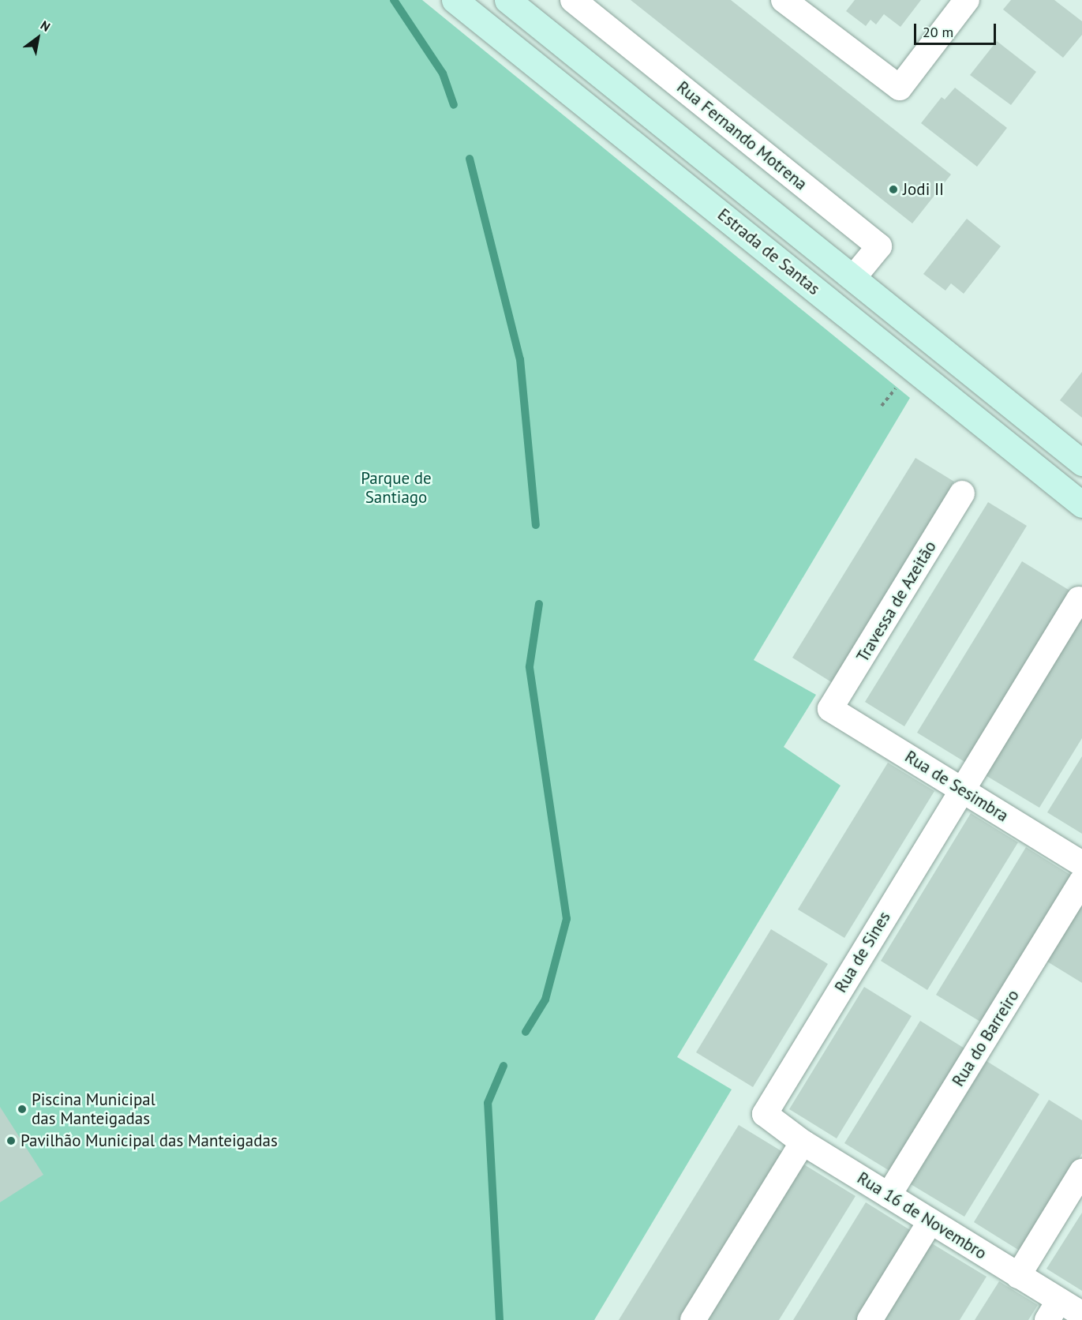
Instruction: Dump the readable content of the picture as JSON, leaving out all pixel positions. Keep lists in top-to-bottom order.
{
  "streets": {
    "main road": ["Estrada de Santas"],
    "street": [
      "Rua Fernando Motrena",
      "Travessa de Azeitão",
      "Rua de Sesimbra",
      "Rua de Sines",
      "Rua do Barreiro",
      "Rua 16 de Novembro"
    ]
  },
  "crossings": [
    ["Rua Fernando Motrena", "Estrada de Santas"],
    ["Travessa de Azeitão", "Rua de Sesimbra"],
    ["Rua de Sesimbra", "Rua de Sines"],
    ["Rua de Sines", "Rua 16 de Novembro"],
    ["Rua do Barreiro", "Rua 16 de Novembro"]
  ],
  "parks": ["Parque de Santiago"],
  "places": ["Jodi II", "Piscina Municipal das Manteigadas", "Pavilhão Municipal das Manteigadas"],
  "scale_bar": "20 m",
  "north": "top right"
}
